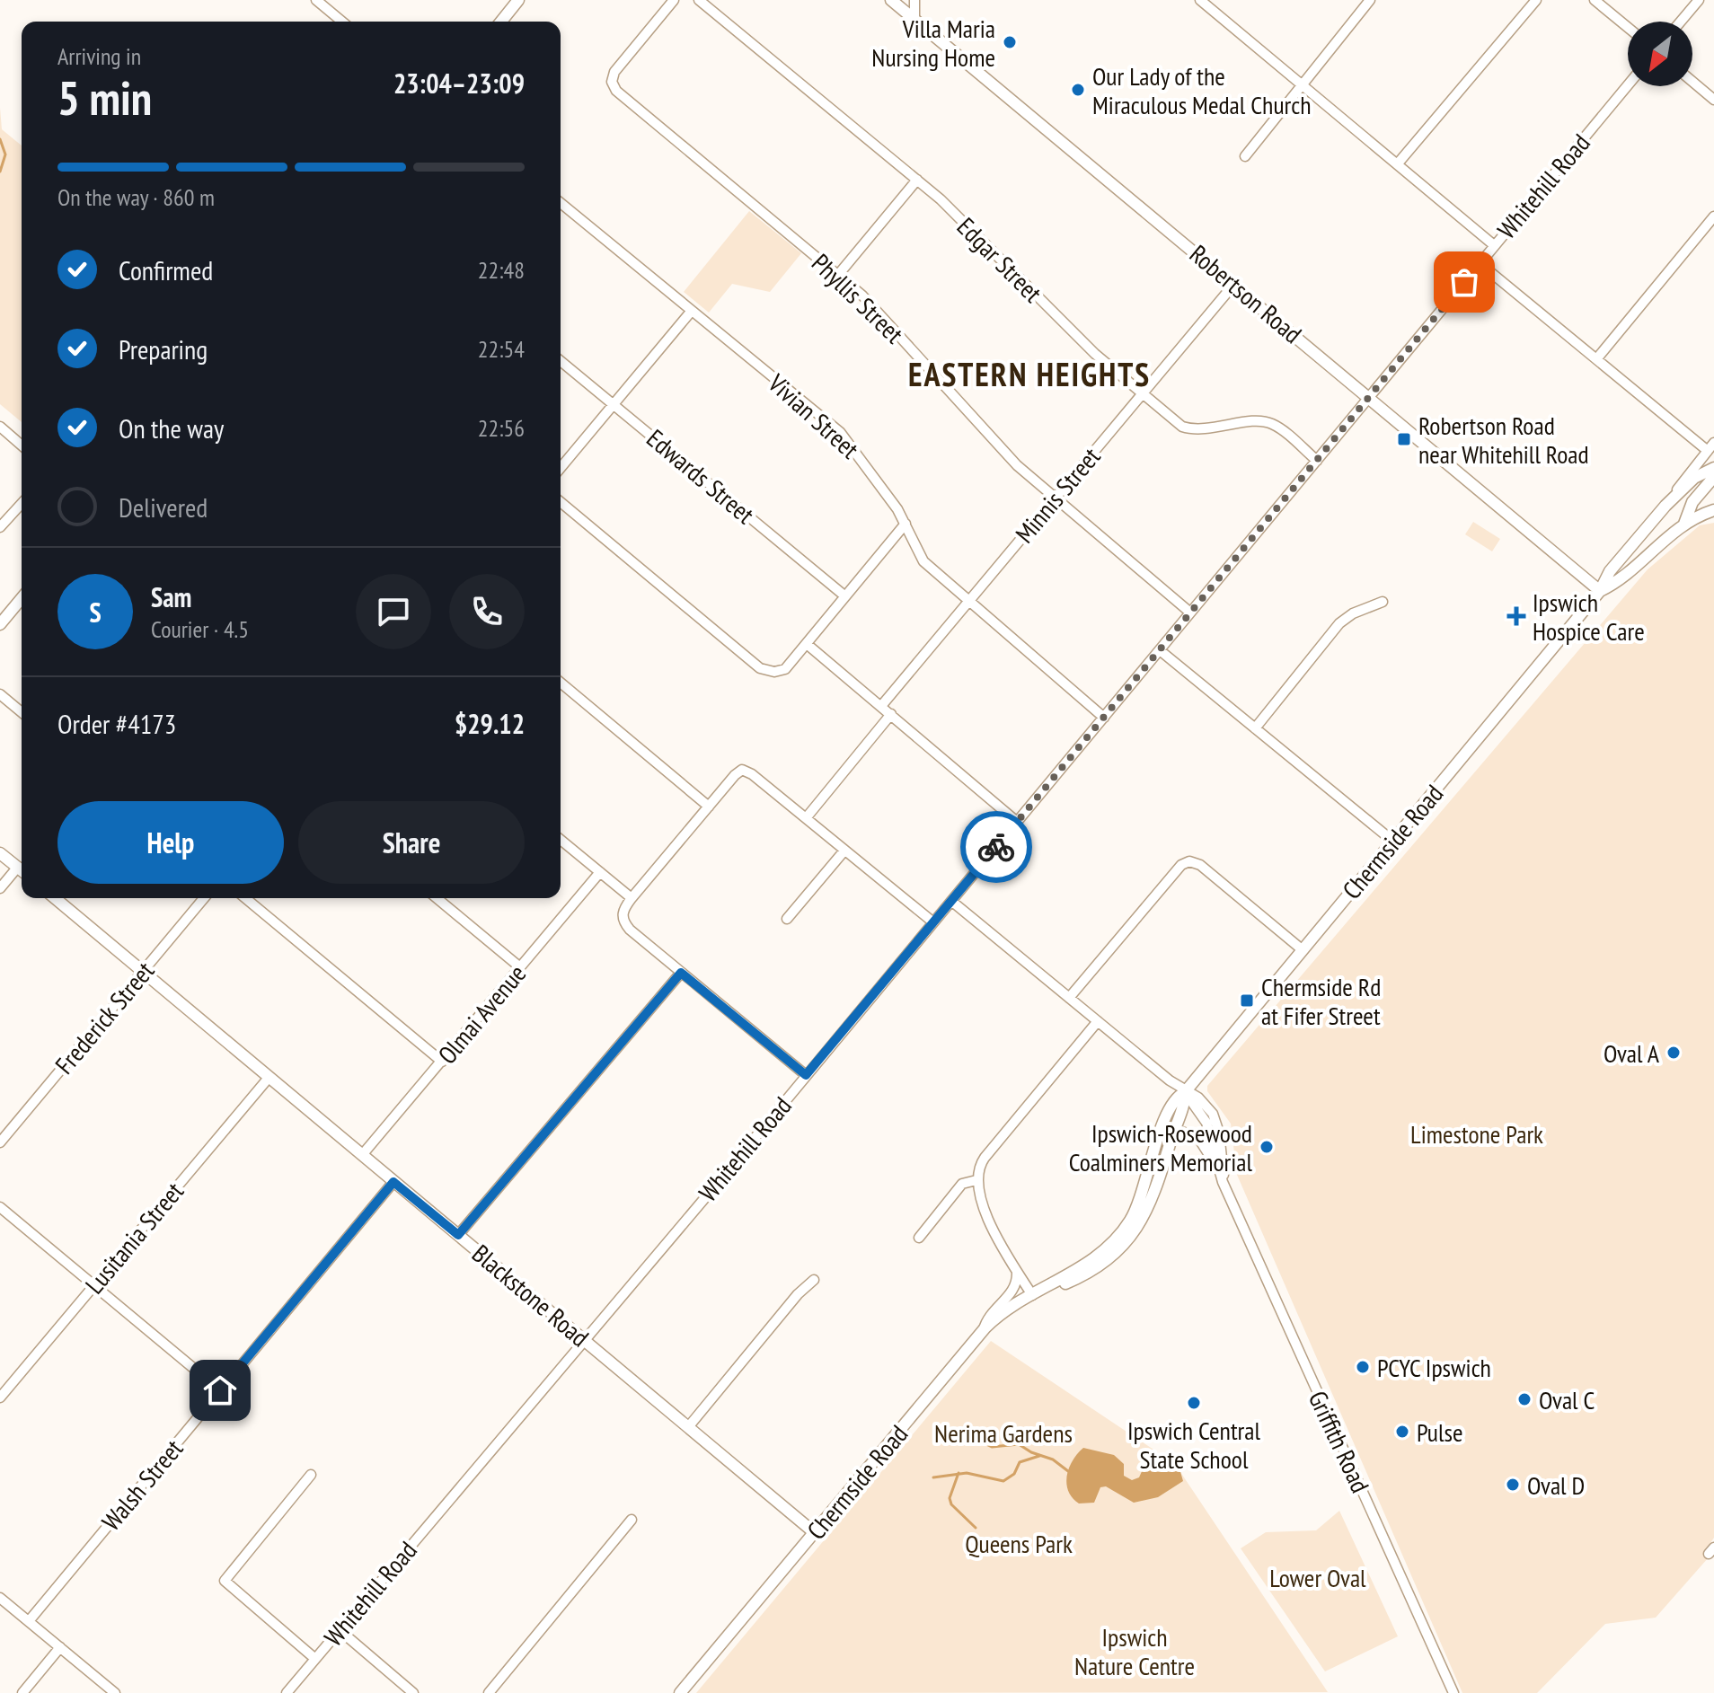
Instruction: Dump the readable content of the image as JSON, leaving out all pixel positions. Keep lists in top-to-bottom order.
{
  "streets": {
    "main road": ["Robertson Road", "Chermside Road", "Blackstone Road"],
    "street": [
      "Whitehill Road",
      "Edgar Street",
      "Phyllis Street",
      "Vivian Street",
      "Edwards Street",
      "Minnis Street",
      "Olmai Avenue",
      "Frederick Street",
      "Lusitania Street",
      "Griffith Road",
      "Walsh Street"
    ]
  },
  "crossings": [
    ["Whitehill Road", "Edgar Street"],
    ["Whitehill Road", "Robertson Road"],
    ["Whitehill Road", "Phyllis Street"],
    ["Whitehill Road", "Vivian Street"],
    ["Whitehill Road", "Blackstone Road"],
    ["Whitehill Road", "Griffith Road"],
    ["Edgar Street", "Minnis Street"],
    ["Robertson Road", "Minnis Street"],
    ["Robertson Road", "Chermside Road"],
    ["Phyllis Street", "Minnis Street"],
    ["Vivian Street", "Minnis Street"],
    ["Chermside Road", "Blackstone Road"],
    ["Chermside Road", "Griffith Road"],
    ["Olmai Avenue", "Blackstone Road"],
    ["Frederick Street", "Blackstone Road"],
    ["Lusitania Street", "Blackstone Road"],
    ["Blackstone Road", "Walsh Street"]
  ],
  "districts": ["EASTERN HEIGHTS"],
  "parks": [
    "Limestone Park",
    "Nerima Gardens",
    "Queens Park",
    "Lower Oval",
    "Ipswich Nature Centre"
  ],
  "places": {
    "other": [
      "Villa Maria Nursing Home",
      "Our Lady of the Miraculous Medal Church",
      "Oval A",
      "Ipswich-Rosewood Coalminers Memorial",
      "PCYC Ipswich",
      "Oval C",
      "Ipswich Central State School",
      "Pulse",
      "Oval D"
    ],
    "transit": ["Robertson Road near Whitehill Road", "Chermside Rd at Fifer Street"],
    "health": ["Ipswich Hospice Care"]
  },
  "north": "bottom left",
  "page": {
    "heading": ["5 min", "Arriving in", "23:04–23:09"],
    "panel": [
      "Sam",
      "Courier · 4.5",
      "Order #4173",
      "$29.12"
    ],
    "bar": "On the way · 860 m",
    "list": [
      ["Confirmed", "22:48"],
      ["Preparing", "22:54"],
      ["On the way", "22:56"],
      "Delivered"
    ],
    "round": "S",
    "buttons": ["Help", "Share"]
  }
}
